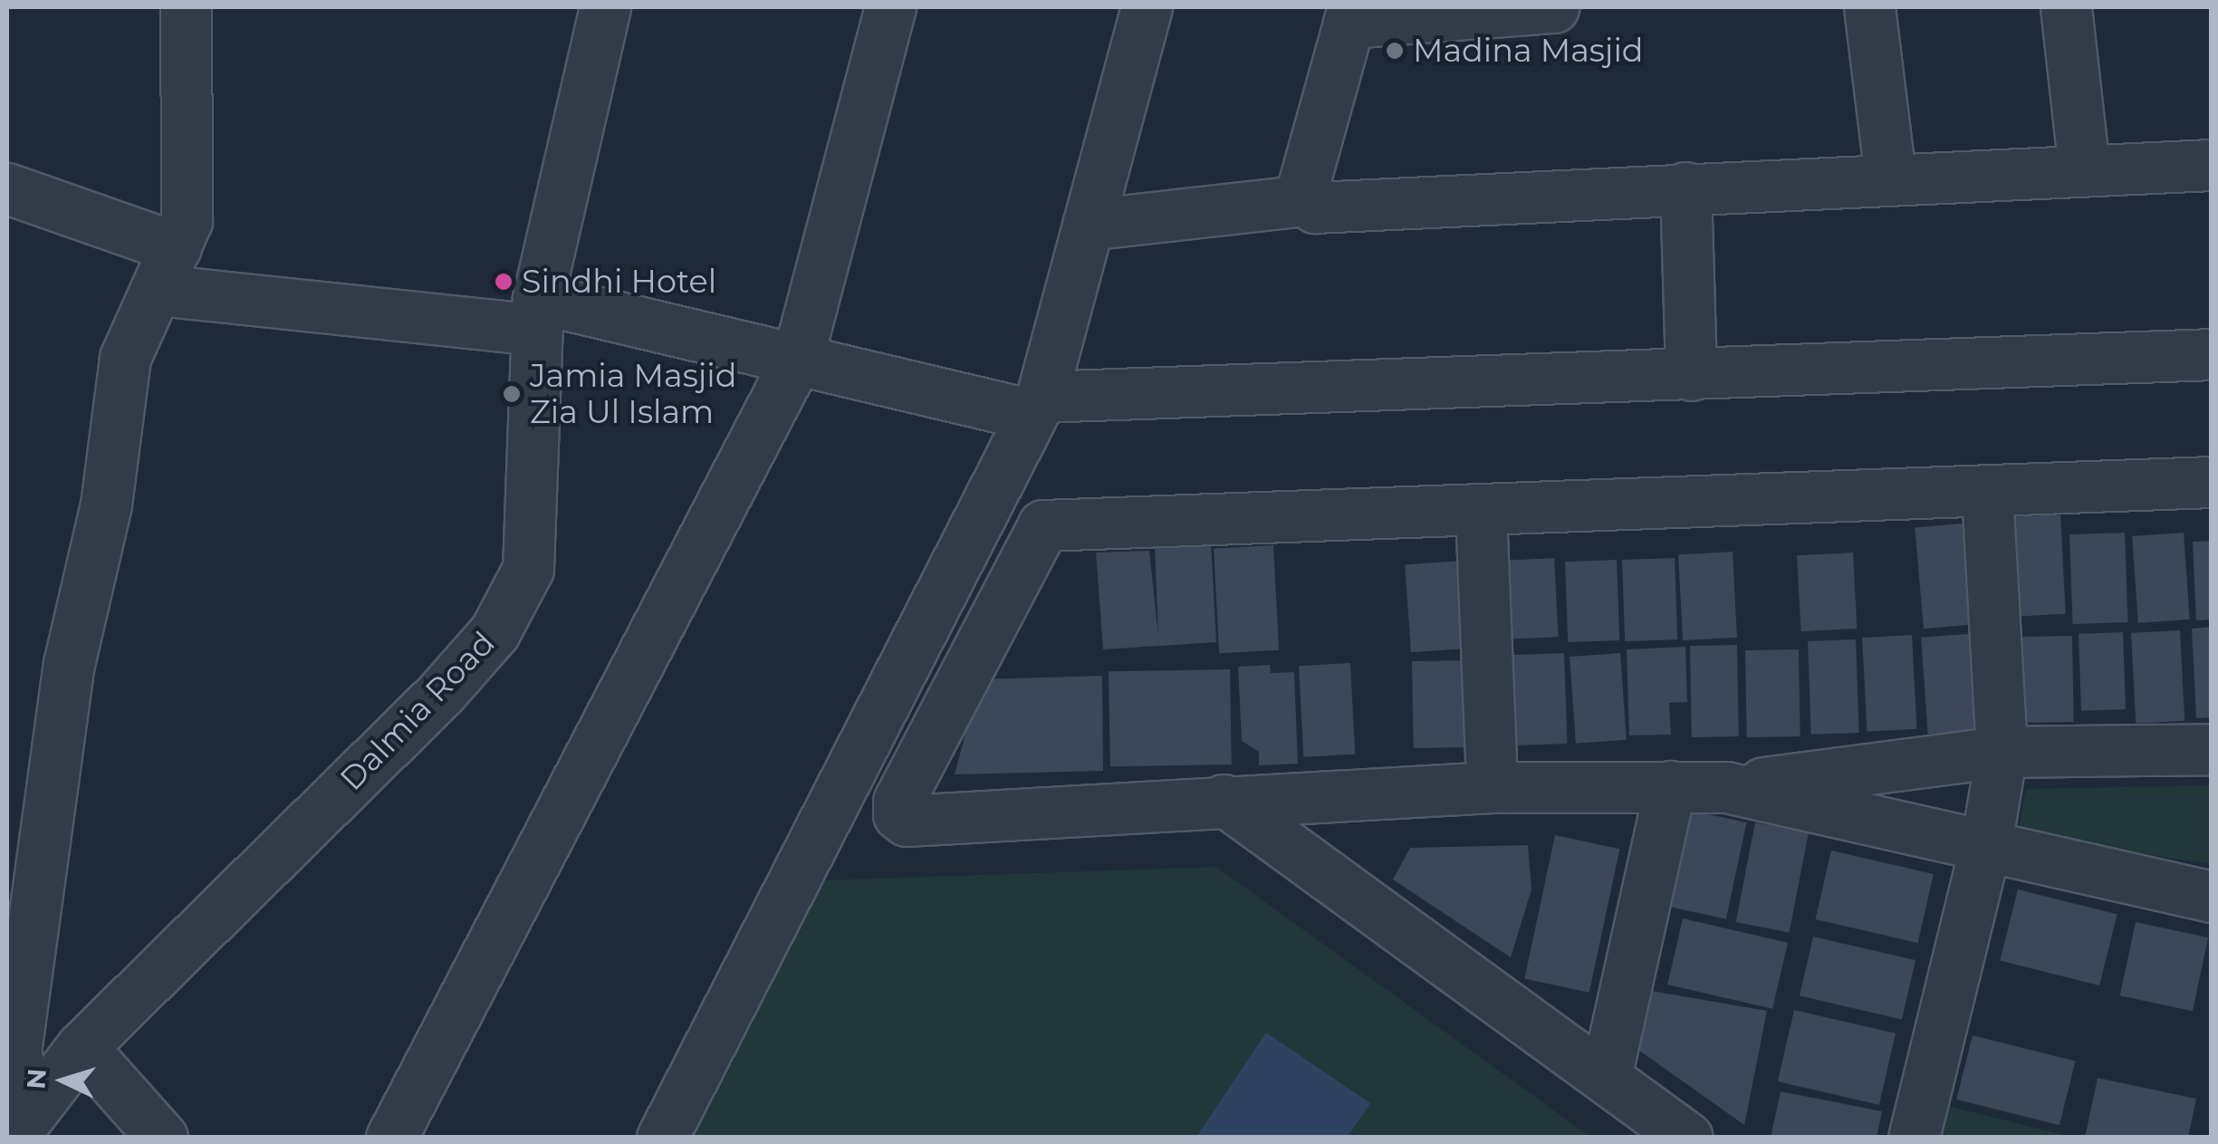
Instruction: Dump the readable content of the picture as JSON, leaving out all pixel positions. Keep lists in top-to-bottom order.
{
  "streets": {
    "street": ["Dalmia Road"]
  },
  "places": ["Madina Masjid", "Sindhi Hotel", "Jamia Masjid Zia Ul Islam"],
  "north": "left"
}
